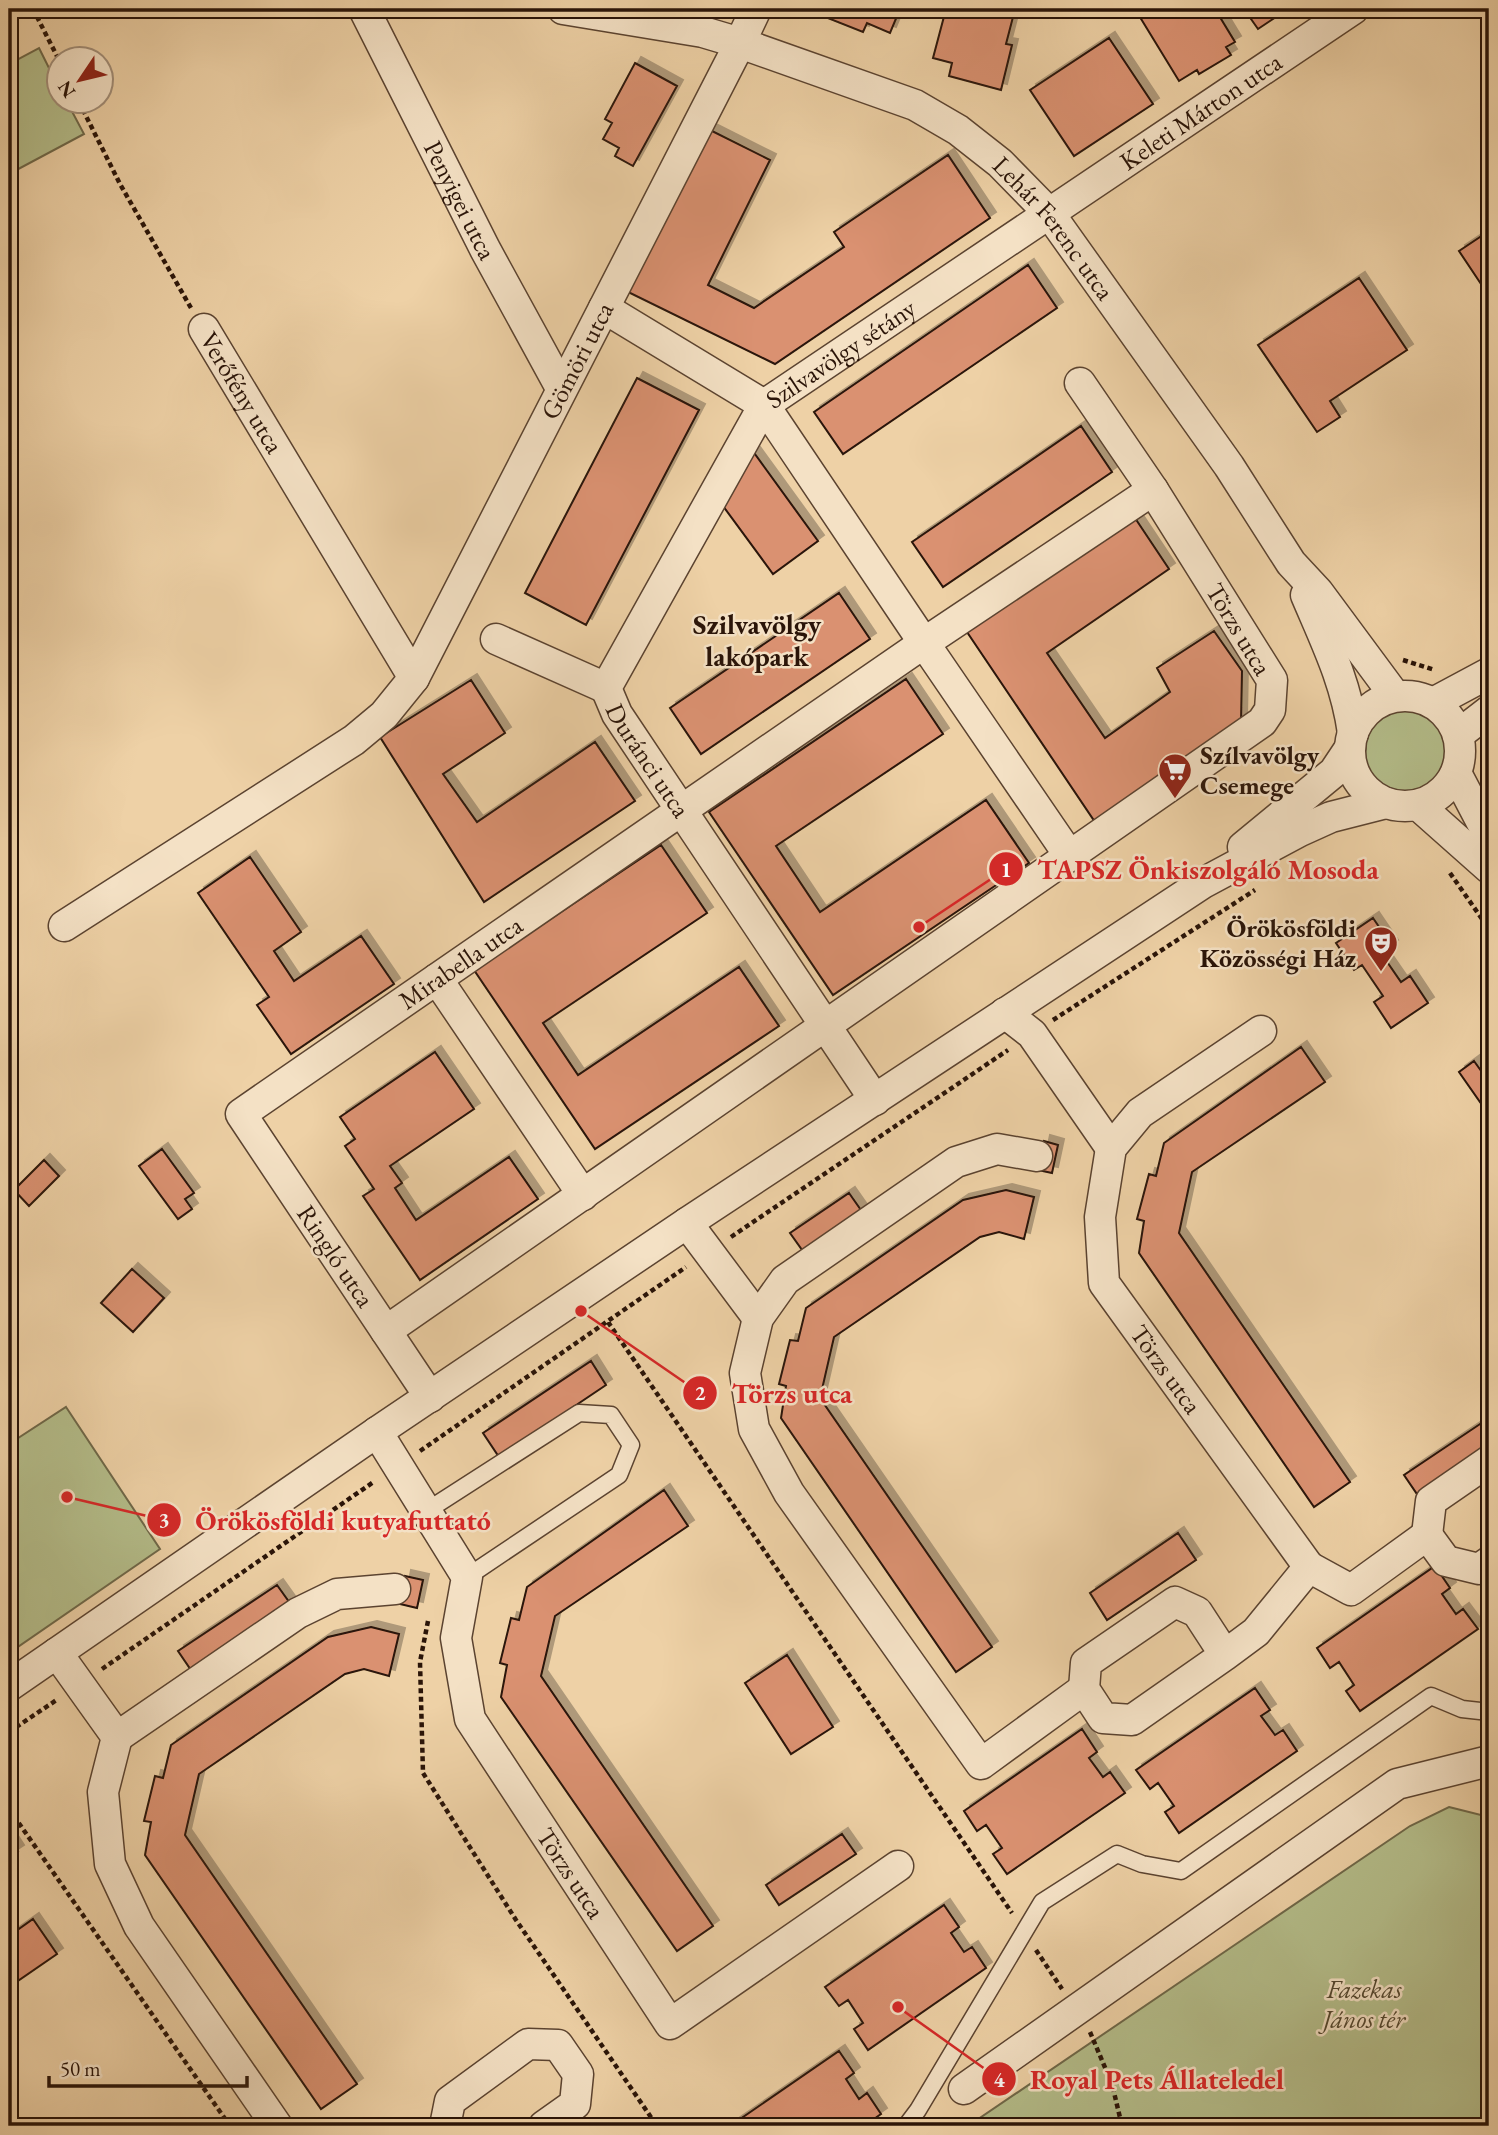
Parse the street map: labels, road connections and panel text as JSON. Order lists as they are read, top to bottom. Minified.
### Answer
{"streets":{"street":["Keleti Márton utca","Penyigei utca","Lehár Ferenc utca","Szilvavölgy sétány","Gömöri utca","Verőfény utca","Törzs utca","Duránci utca","Mirabella utca","Ringló utca"]},"crossings":[["Keleti Márton utca","Lehár Ferenc utca"],["Keleti Márton utca","Szilvavölgy sétány"],["Penyigei utca","Gömöri utca"],["Lehár Ferenc utca","Szilvavölgy sétány"],["Lehár Ferenc utca","Gömöri utca"],["Szilvavölgy sétány","Törzs utca"],["Szilvavölgy sétány","Duránci utca"],["Szilvavölgy sétány","Mirabella utca"],["Gömöri utca","Verőfény utca"],["Törzs utca","Duránci utca"],["Törzs utca","Ringló utca"],["Duránci utca","Mirabella utca"],["Mirabella utca","Ringló utca"]],"districts":["Szilvavölgy lakópark"],"parks":["Fazekas János tér"],"places":{"supermarket":["Szílvavölgy Csemege"],"other":["TAPSZ Önkiszolgáló Mosoda","Törzs utca","Örökösföldi kutyafuttató","Royal Pets Állateledel"],"theatre":["Örökösföldi Közösségi Ház"]},"scale_bar":"50 m","north":"bottom left"}
